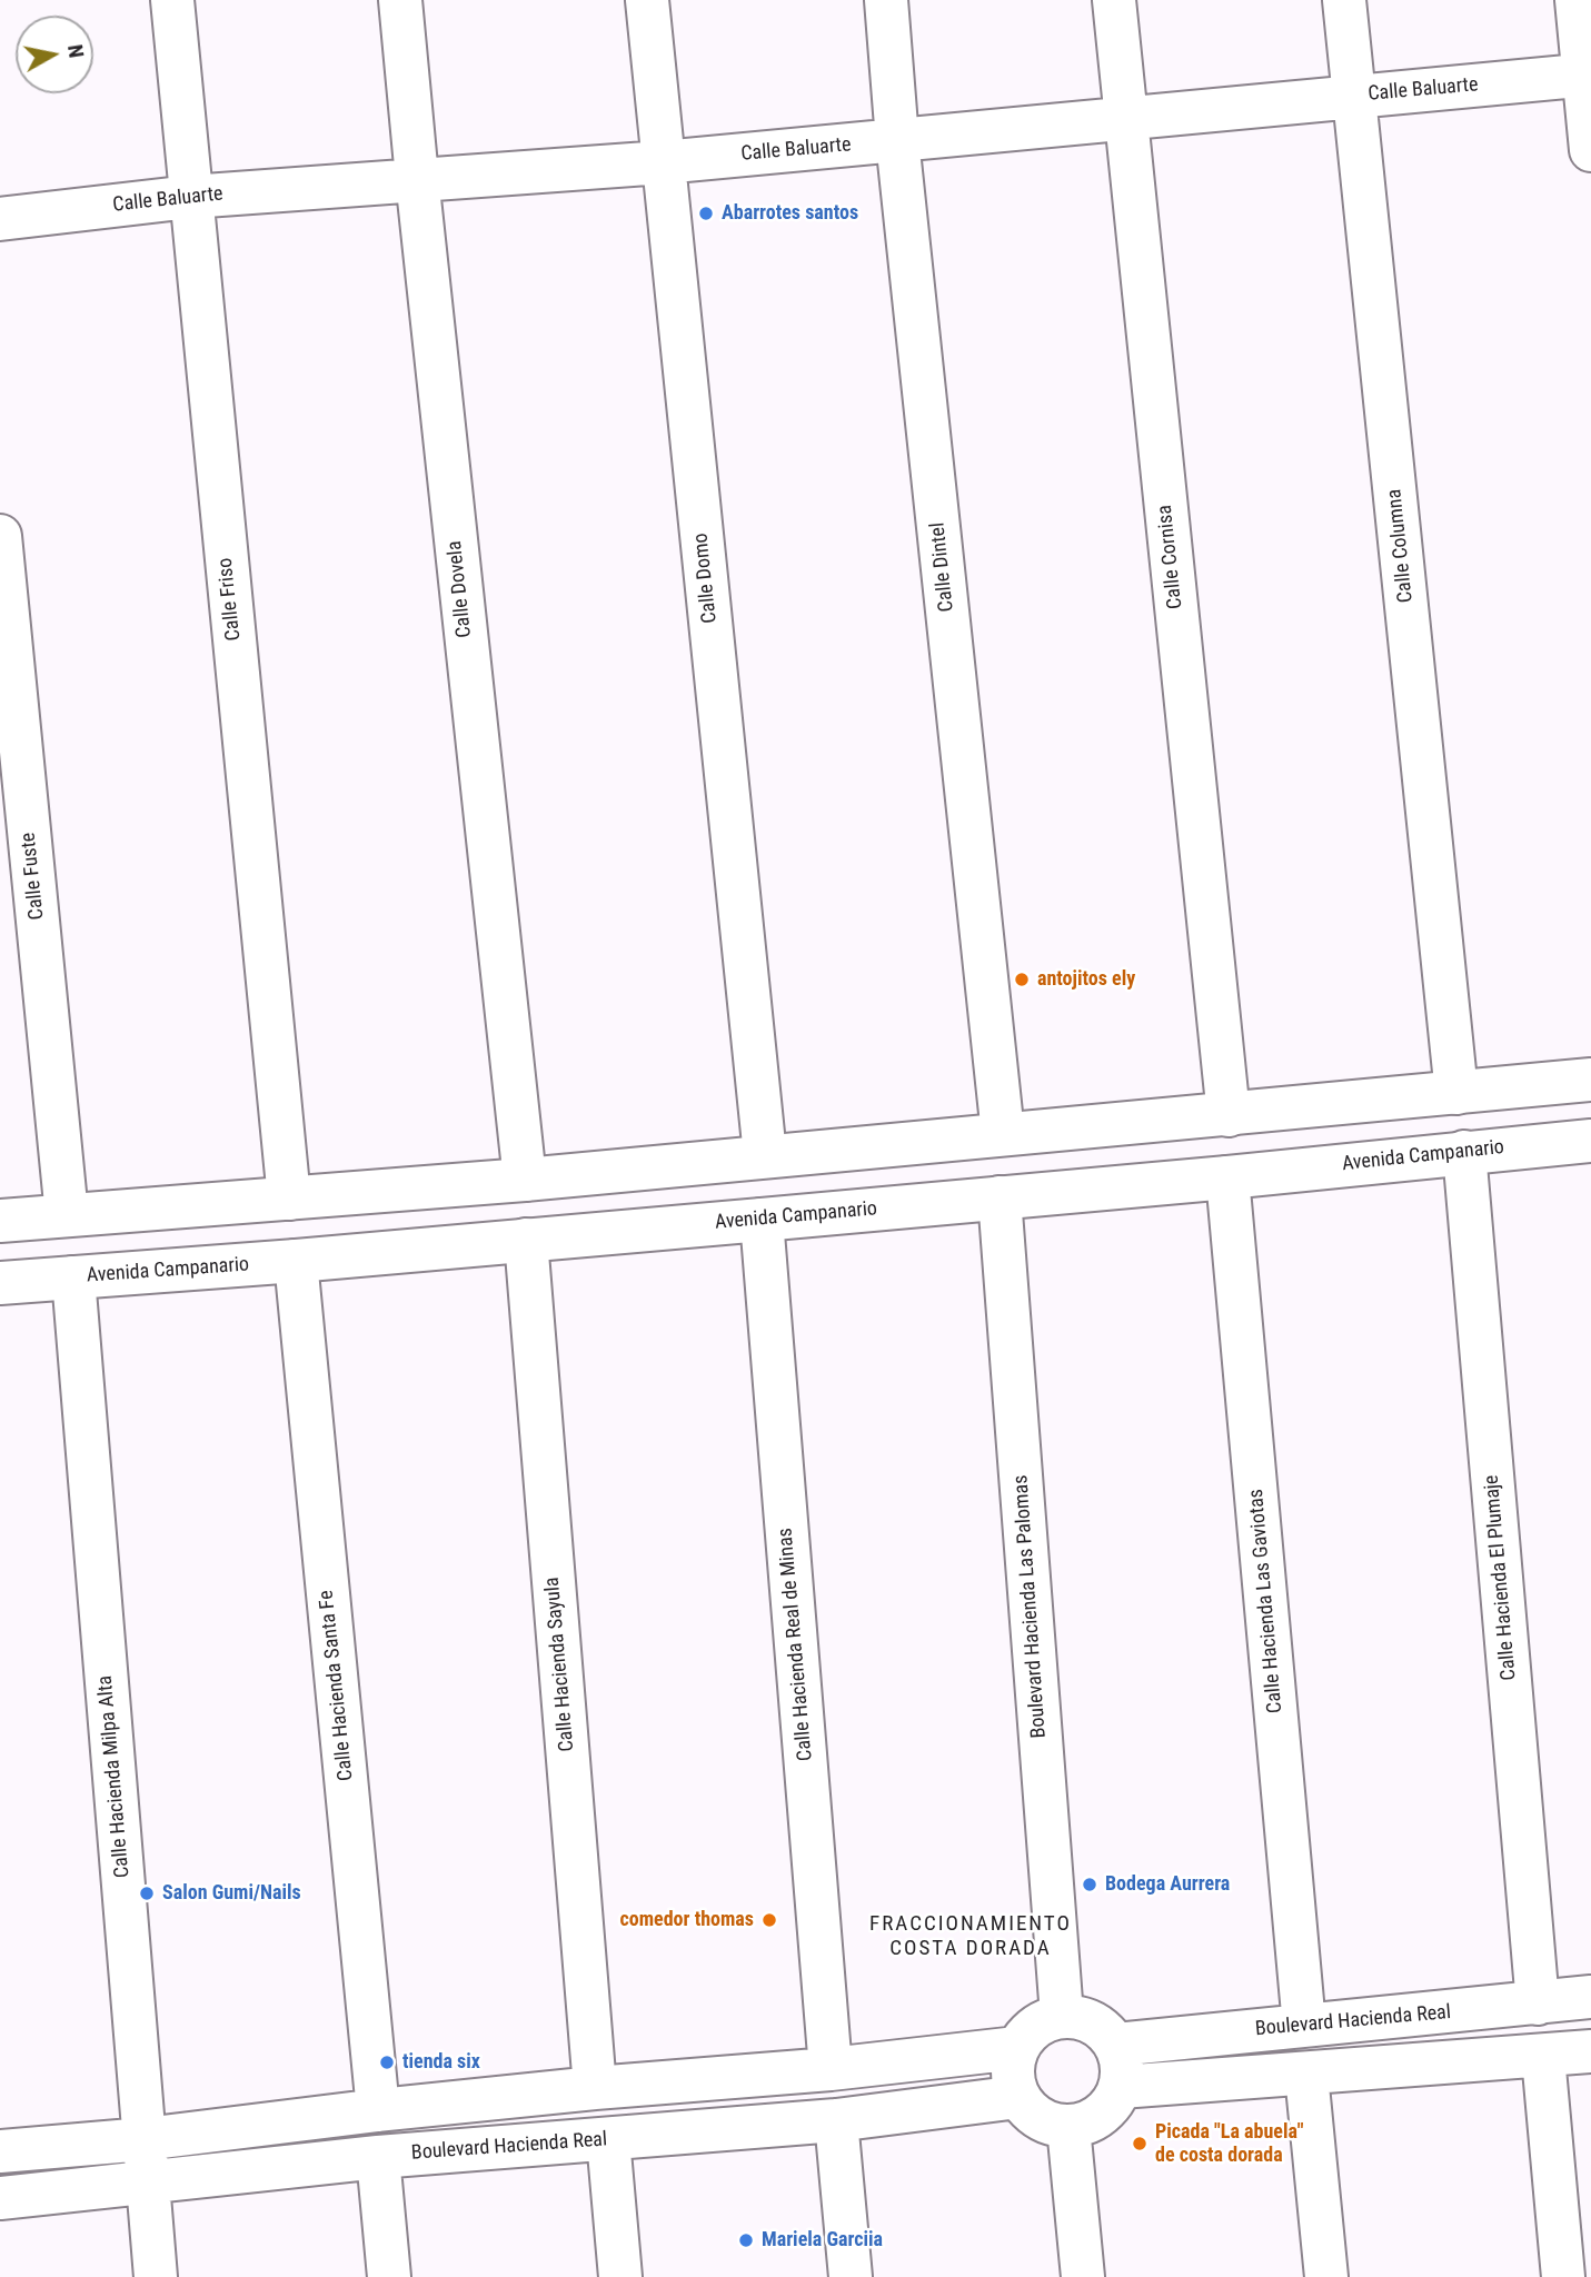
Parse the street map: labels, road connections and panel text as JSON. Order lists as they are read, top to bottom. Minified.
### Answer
{"streets":{"street":["Calle Baluarte","Calle Columna","Calle Cornisa","Calle Dintel","Calle Domo","Calle Dovela","Calle Friso","Calle Fuste","Avenida Campanario","Calle Hacienda El Plumaje","Calle Hacienda Las Gaviotas","Boulevard Hacienda Las Palomas","Calle Hacienda Real de Minas","Calle Hacienda Sayula","Calle Hacienda Santa Fe","Calle Hacienda Milpa Alta","Boulevard Hacienda Real"]},"crossings":[["Calle Baluarte","Calle Columna"],["Calle Baluarte","Calle Cornisa"],["Calle Baluarte","Calle Dintel"],["Calle Baluarte","Calle Domo"],["Calle Baluarte","Calle Dovela"],["Calle Baluarte","Calle Friso"],["Avenida Campanario","Calle Hacienda El Plumaje"],["Avenida Campanario","Calle Hacienda Las Gaviotas"],["Avenida Campanario","Boulevard Hacienda Las Palomas"],["Avenida Campanario","Calle Hacienda Real de Minas"],["Avenida Campanario","Calle Hacienda Sayula"],["Avenida Campanario","Calle Hacienda Santa Fe"],["Avenida Campanario","Calle Hacienda Milpa Alta"],["Calle Hacienda El Plumaje","Boulevard Hacienda Real"],["Calle Hacienda Las Gaviotas","Boulevard Hacienda Real"],["Boulevard Hacienda Las Palomas","Boulevard Hacienda Real"],["Calle Hacienda Milpa Alta","Boulevard Hacienda Real"]],"districts":["FRACCIONAMIENTO COSTA DORADA"],"places":["Abarrotes santos","antojitos ely","Bodega Aurrera","Salon Gumi/Nails","comedor thomas","tienda six","Picada \"La abuela\" de costa dorada","Mariela Garciia"],"north":"right"}
